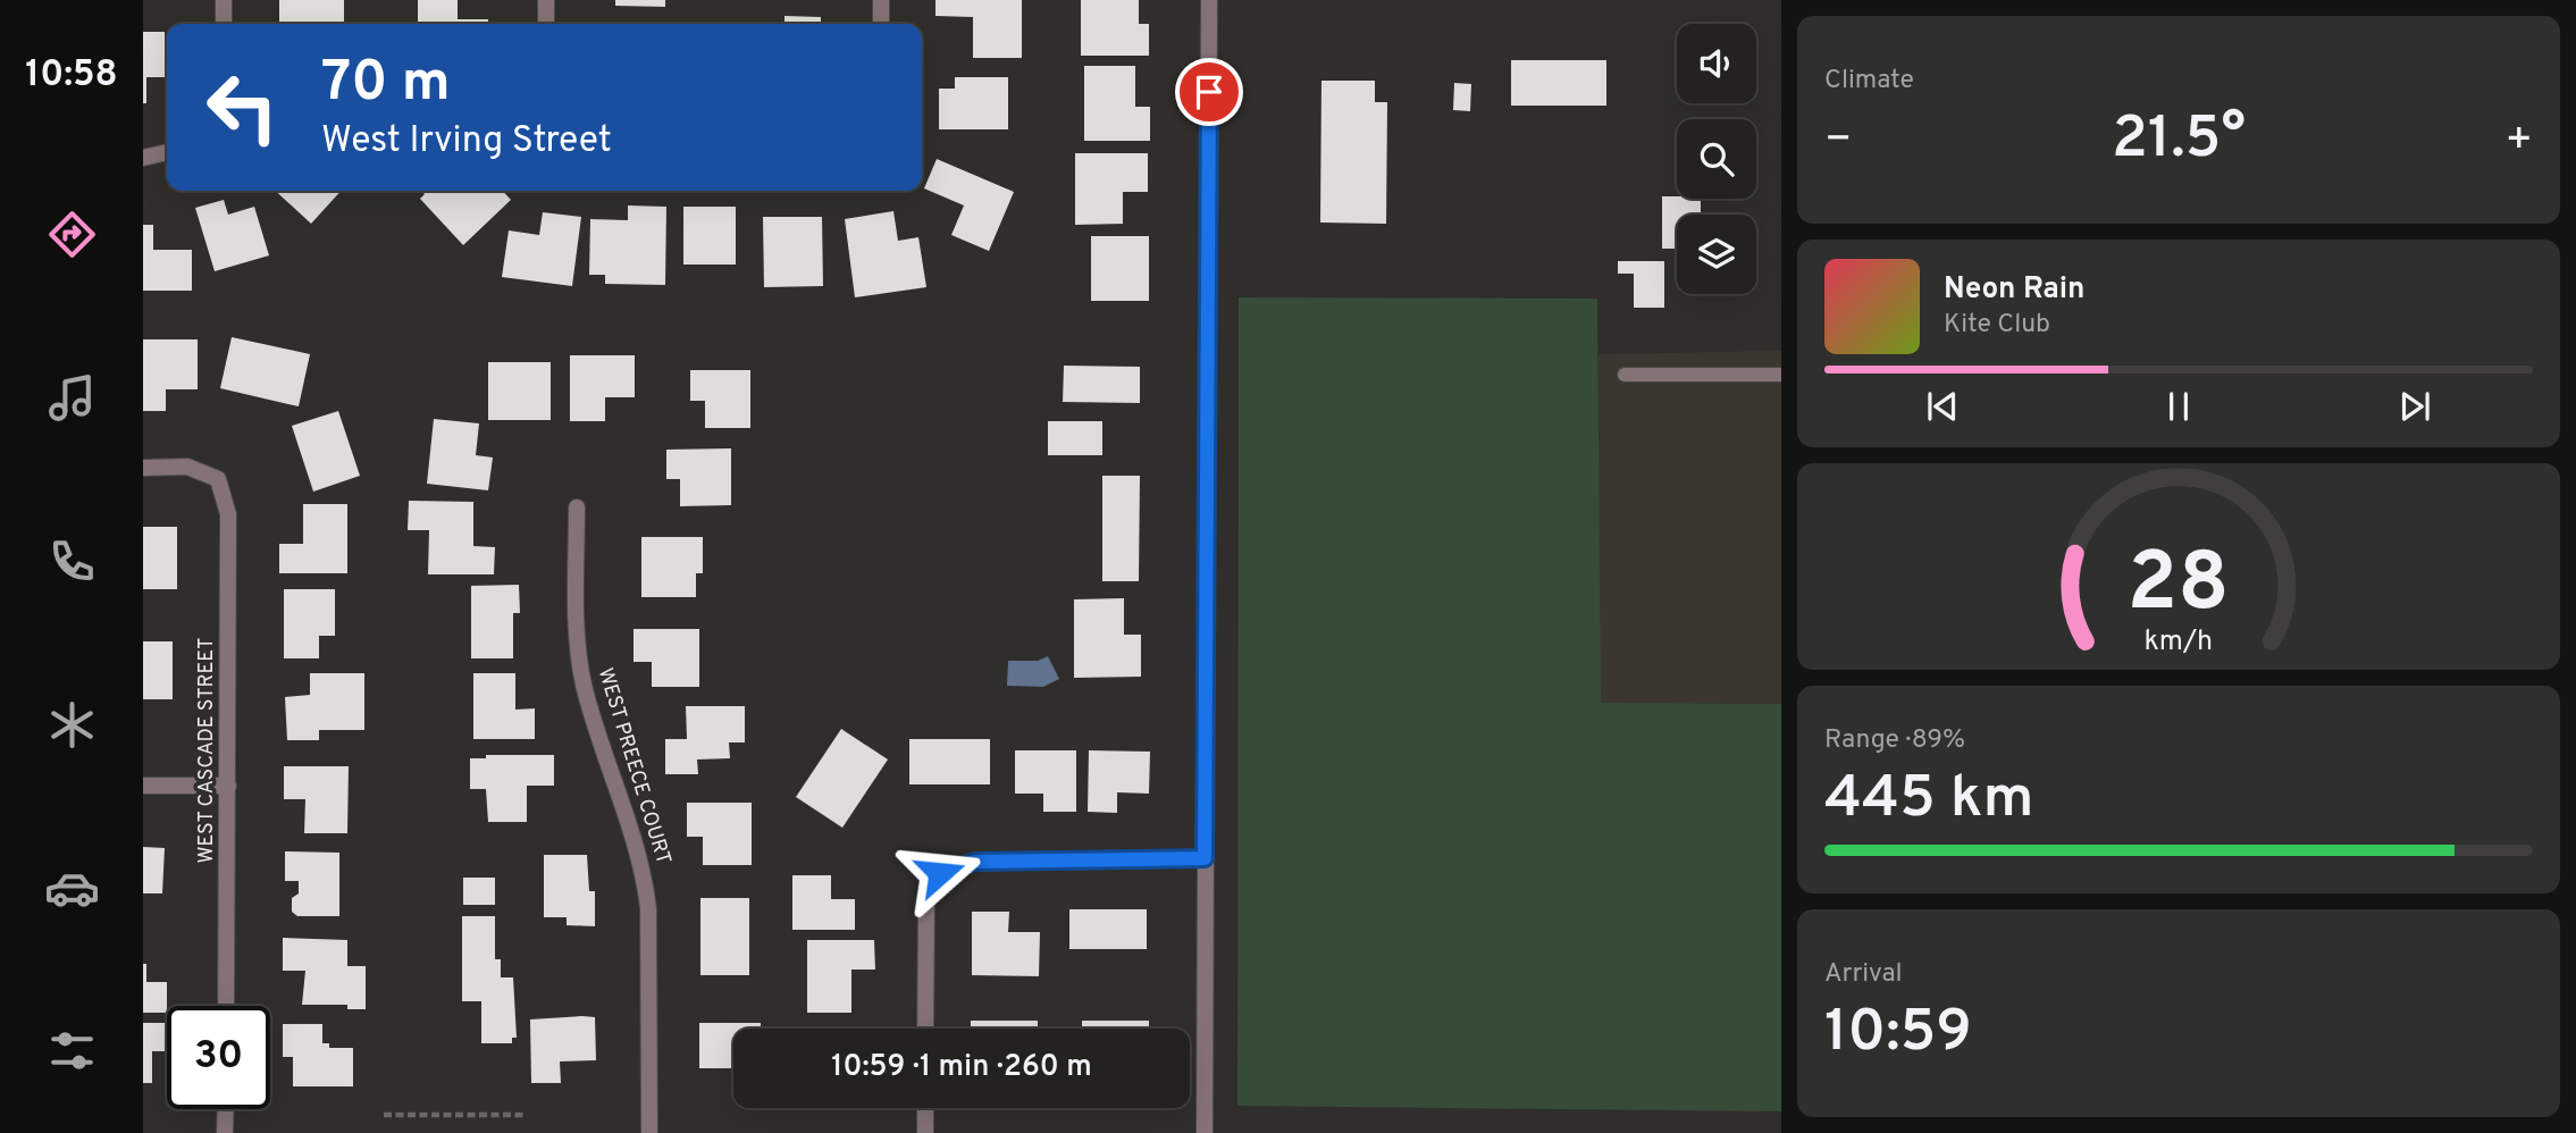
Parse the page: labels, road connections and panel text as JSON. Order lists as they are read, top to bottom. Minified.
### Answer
{"streets":{"street":["WEST CASCADE STREET","WEST PREECE COURT"]},"page":{"tabs":"10:58","tile":["Climate",["Range · 89%","445 km"],["Arrival","10:59"]],"turn":["70 m","West Irving Street"],"heat":["−","21.5°","+"],"song":["Neon Rain","Kite Club"],"limit":"30","trip":"10:59 · 1 min · 260 m","gauge":["28","km/h"]}}
